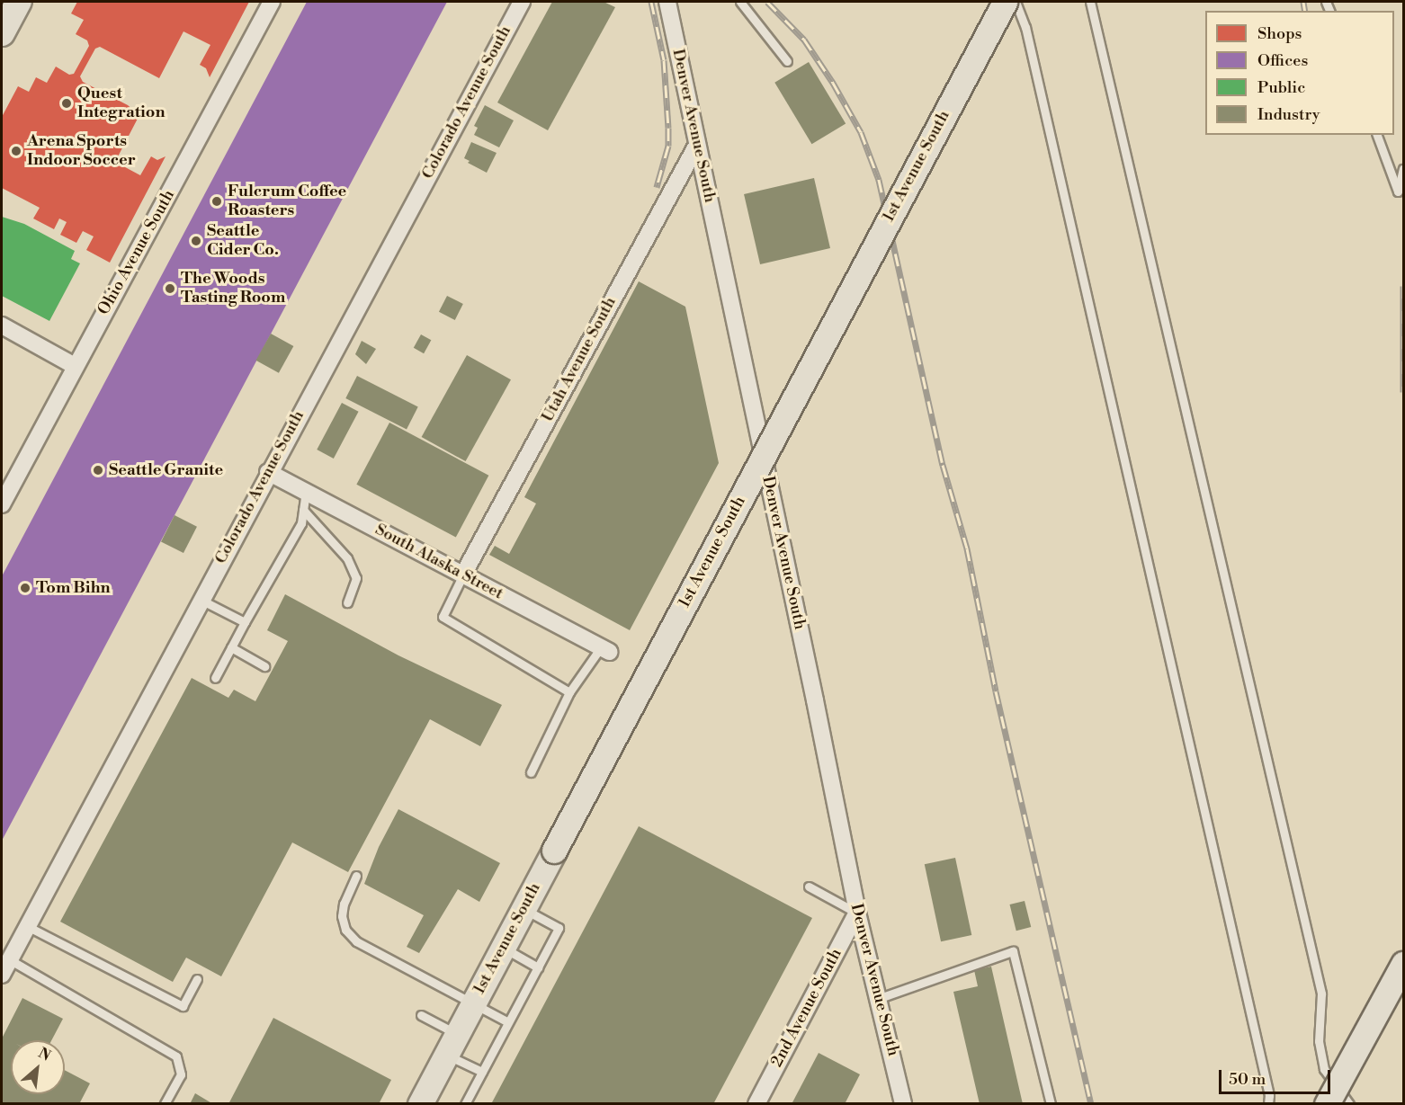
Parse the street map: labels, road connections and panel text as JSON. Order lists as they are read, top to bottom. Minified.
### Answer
{"streets":{"main road":["1st Avenue South"],"street":["Colorado Avenue South","Denver Avenue South","Ohio Avenue South","Utah Avenue South","South Alaska Street","2nd Avenue South"]},"crossings":[["Colorado Avenue South","South Alaska Street"],["Denver Avenue South","Utah Avenue South"],["Denver Avenue South","2nd Avenue South"],["Utah Avenue South","South Alaska Street"]],"places":["Quest Integration","Arena Sports Indoor Soccer","Fulcrum Coffee Roasters","Seattle Cider Co.","The Woods Tasting Room","Seattle Granite","Tom Bihn"],"legend":["Shops","Offices","Public","Industry"],"scale_bar":"50 m","north":"top right"}
